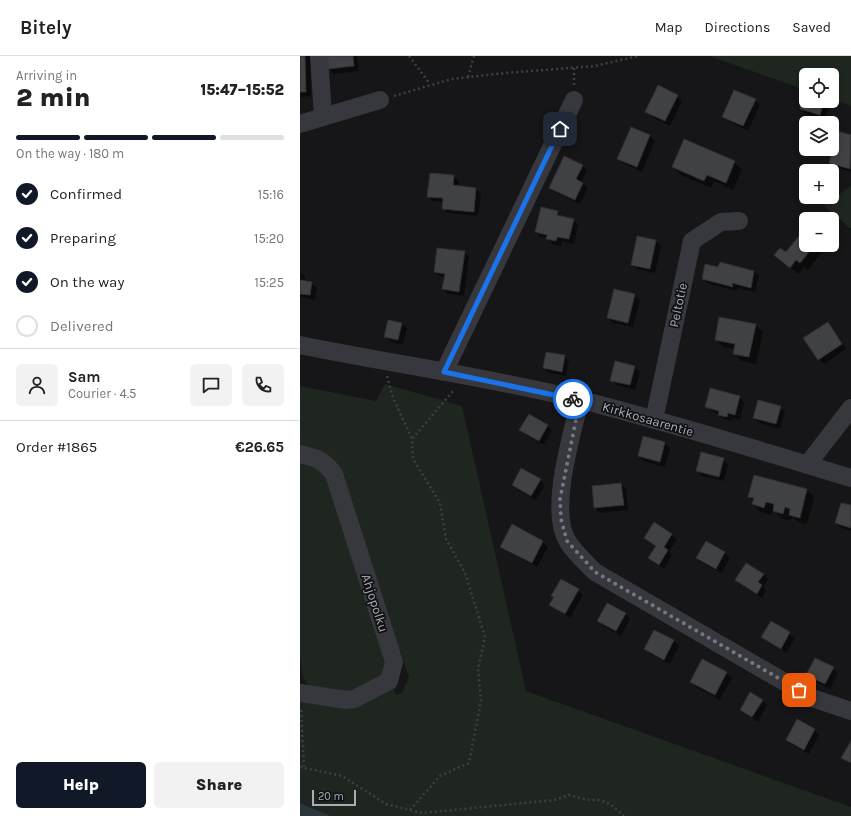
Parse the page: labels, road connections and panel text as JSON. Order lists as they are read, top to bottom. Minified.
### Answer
{"streets":{"street":["Peltotie","Kirkkosaarentie","Ahjopolku"]},"crossings":[["Peltotie","Kirkkosaarentie"]],"scale_bar":"20 m","page":{"header":"Bitely","nav":["Map","Directions","Saved"],"heading":["2 min","Arriving in","15:47–15:52"],"panel":["Sam","Courier · 4.5","Order #1865","€26.65"],"map_buttons":["+","−"],"bar":"On the way · 180 m","list":[["Confirmed","15:16"],["Preparing","15:20"],["On the way","15:25"],"Delivered"],"buttons":["Help","Share"],"scale":"20 m"}}
